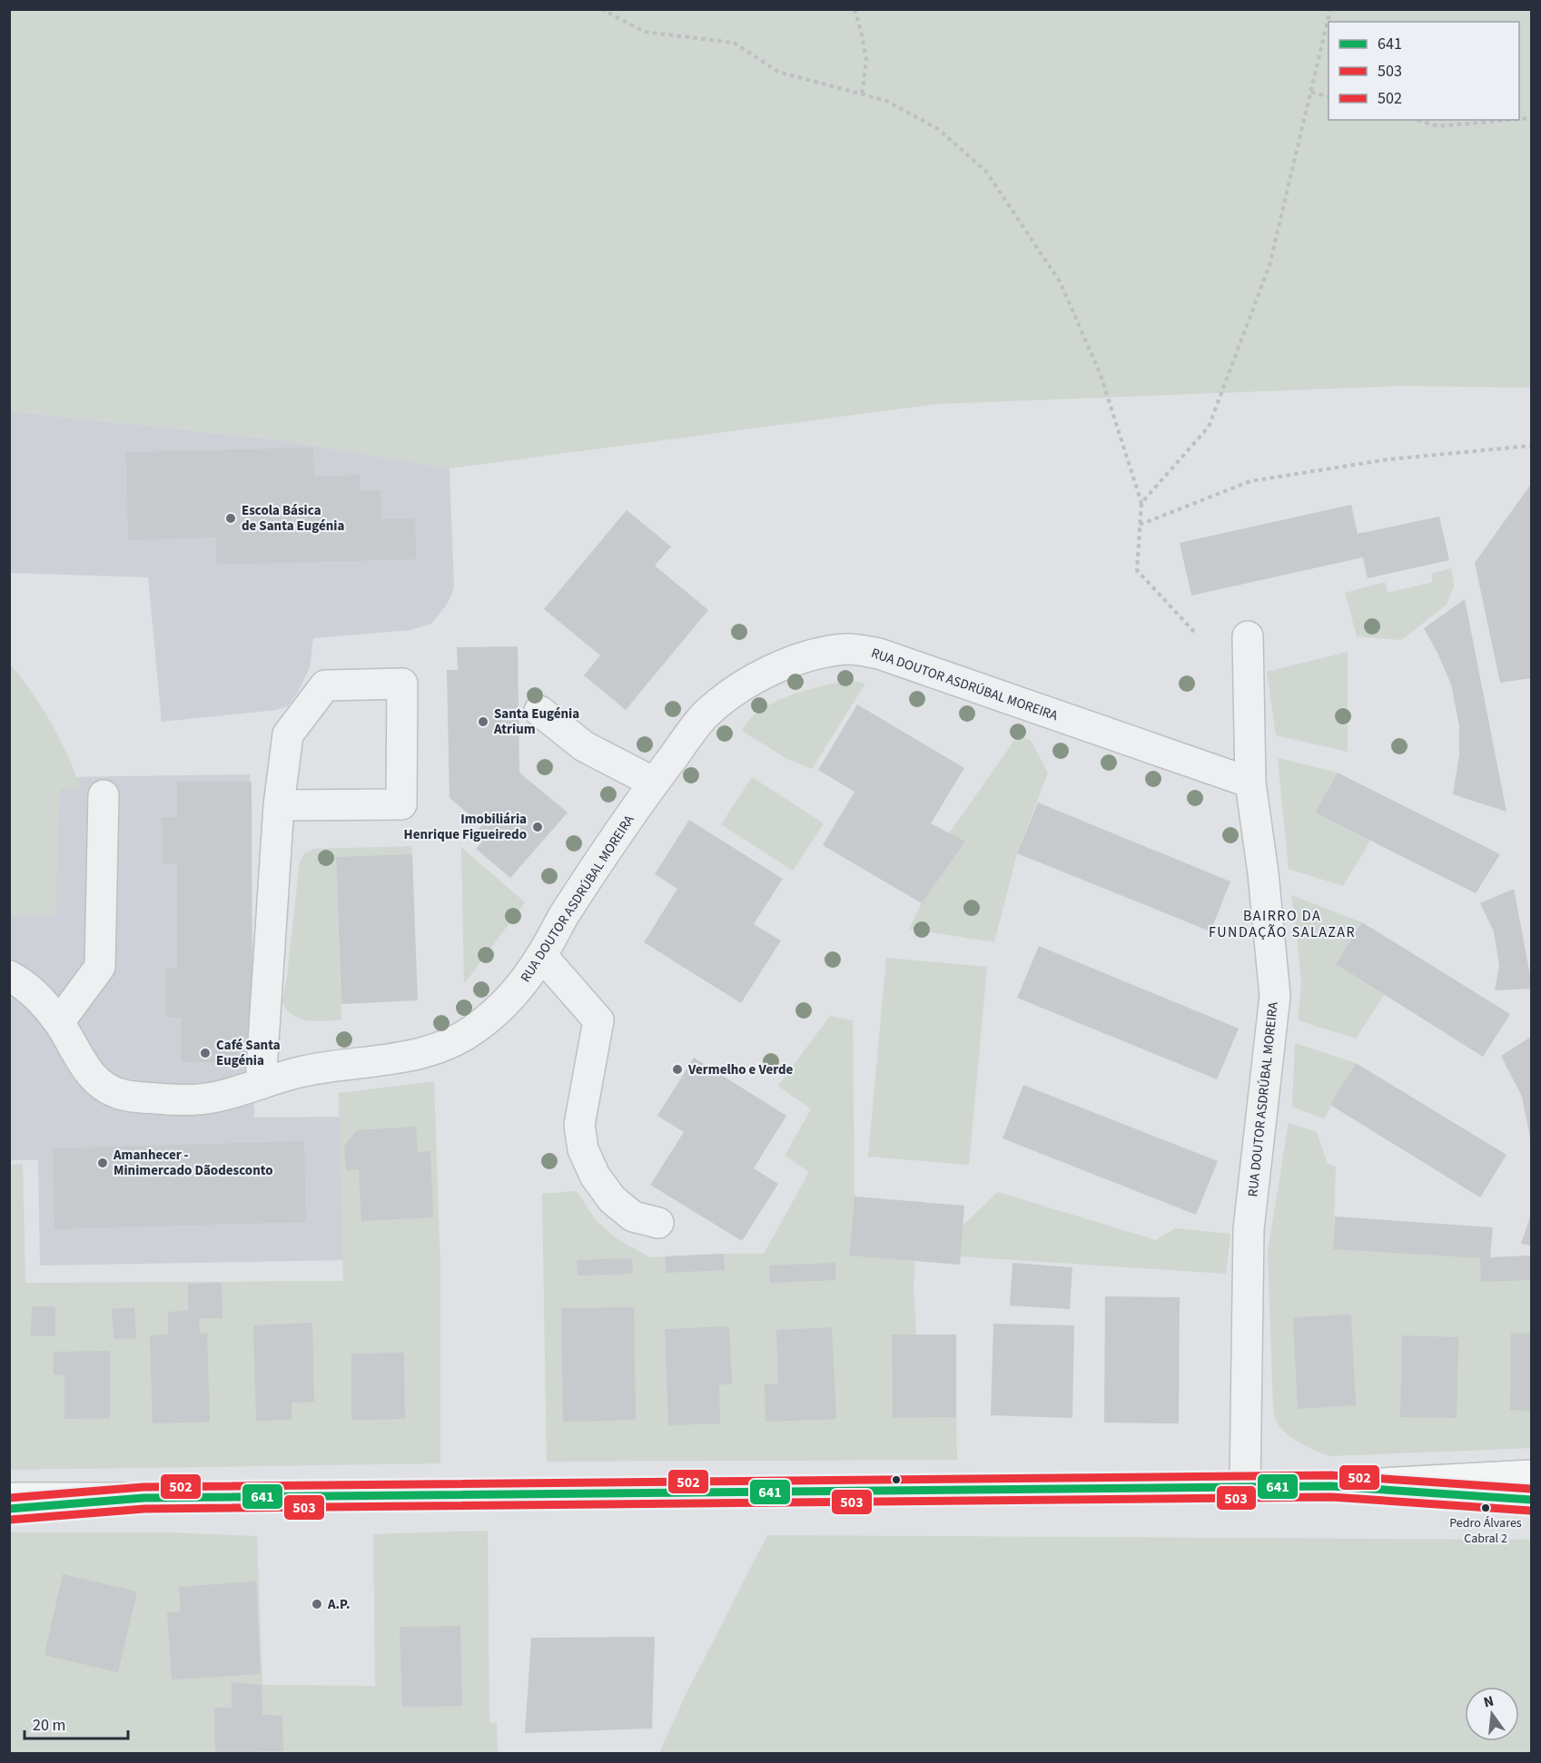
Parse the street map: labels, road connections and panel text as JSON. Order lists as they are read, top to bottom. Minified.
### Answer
{"streets":{"street":["RUA DOUTOR ASDRÚBAL MOREIRA"]},"districts":["BAIRRO DA FUNDAÇÃO SALAZAR"],"places":["Escola Básica de Santa Eugénia","Santa Eugénia Atrium","Imobiliária Henrique Figueiredo","Café Santa Eugénia","Vermelho e Verde","Amanhecer - Minimercado Dãodesconto","Pedro Álvares Cabral 2","A.P."],"lines":["transit line 502","transit line 641","transit line 503"],"legend":["641","503","502"],"scale_bar":"20 m","north":"top"}
